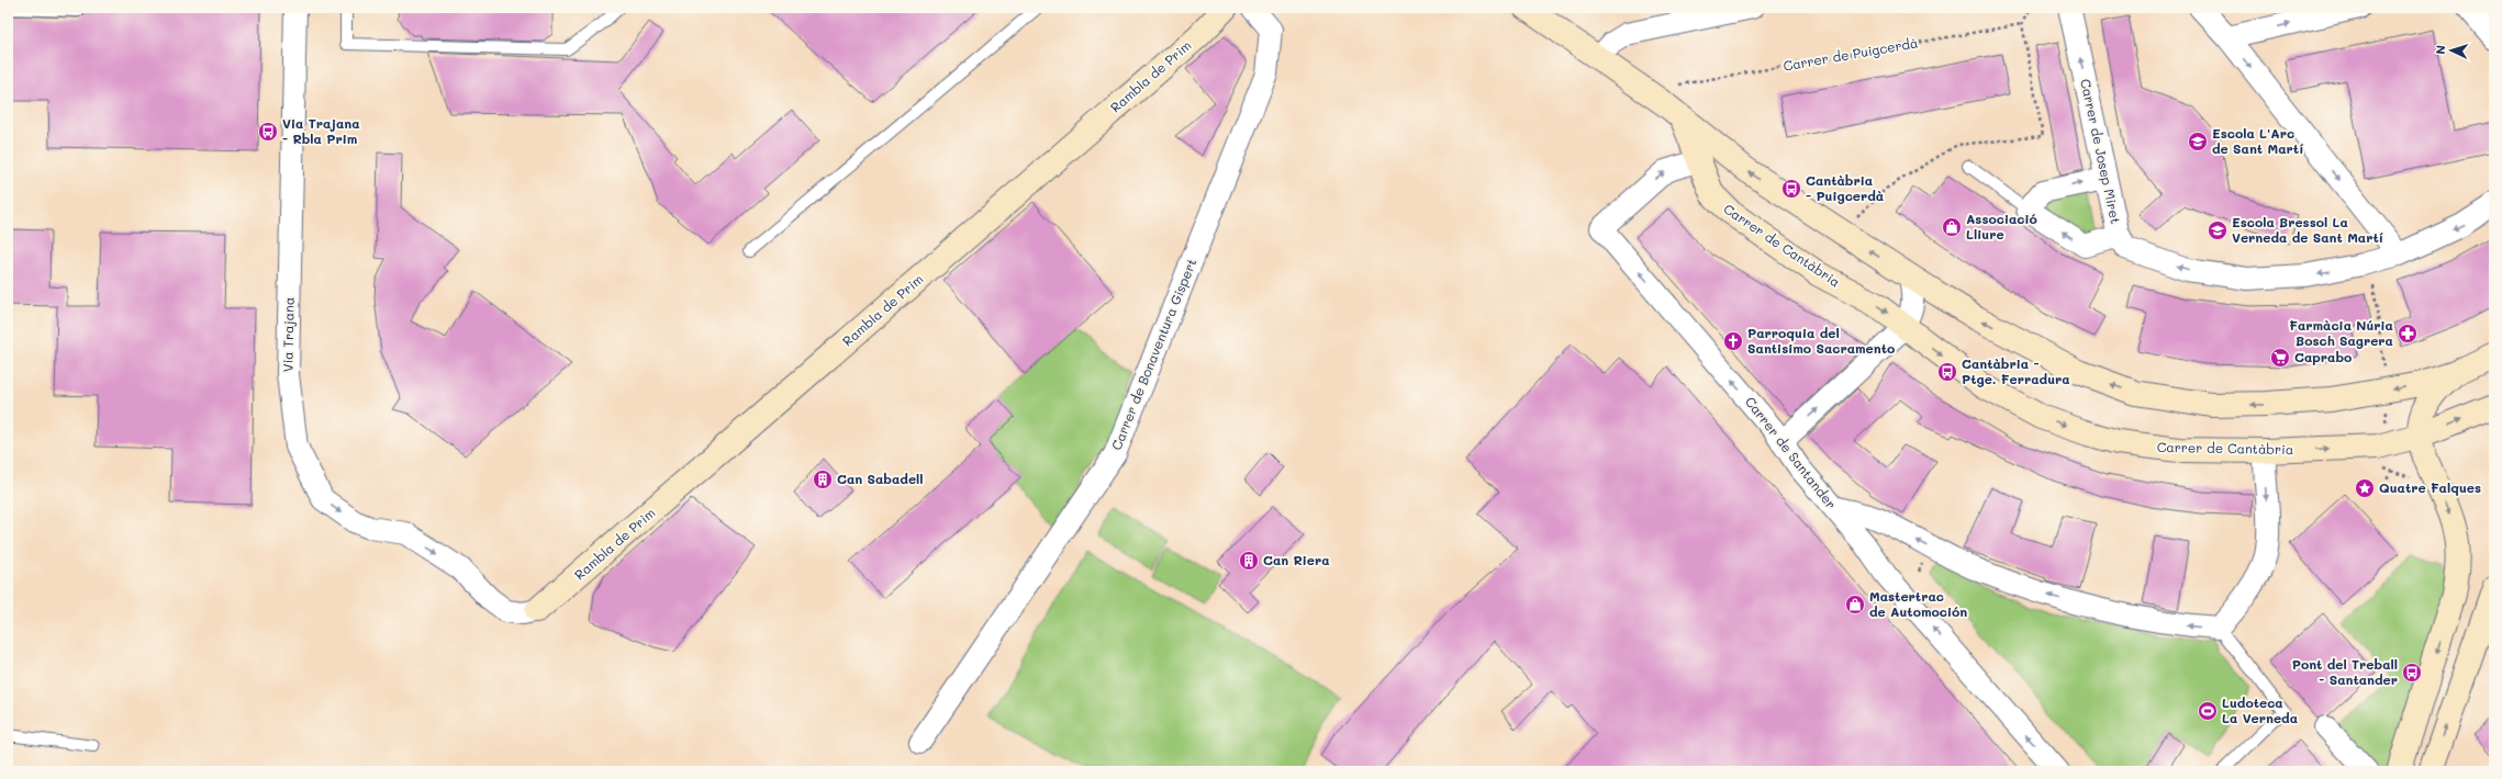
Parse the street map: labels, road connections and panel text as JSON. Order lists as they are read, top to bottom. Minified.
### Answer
{"streets":{"street":["Rambla de Prim","Carrer de Josep Miret","Carrer de Cantàbria","Via Trajana","Carrer de Bonaventura Gispert","Carrer de Santander"],"path":["Carrer de Puigcerdà"]},"crossings":[["Rambla de Prim","Via Trajana"],["Carrer de Cantàbria","Carrer de Santander"]],"one_way":["Via Trajana","Carrer de Santander"],"places":{"bus stop":["Via Trajana - Rbla Prim","Cantàbria - Puigcerdà","Cantàbria - Ptge. Ferradura","Pont del Treball - Santander"],"school or university":["Escola L'Arc de Sant Martí","Escola Bressol La Verneda de Sant Martí"],"shop":["Associació Lliure","Mastertrac de Automoción"],"pharmacy":["Farmàcia Núria Bosch Sagrera"],"church":["Parroquia del Santisimo Sacramento"],"supermarket":["Caprabo"],"building":["Can Sabadell","Can Riera"],"place":["Quatre Falques"],"sports":["Ludoteca La Verneda"]},"north":"left"}
